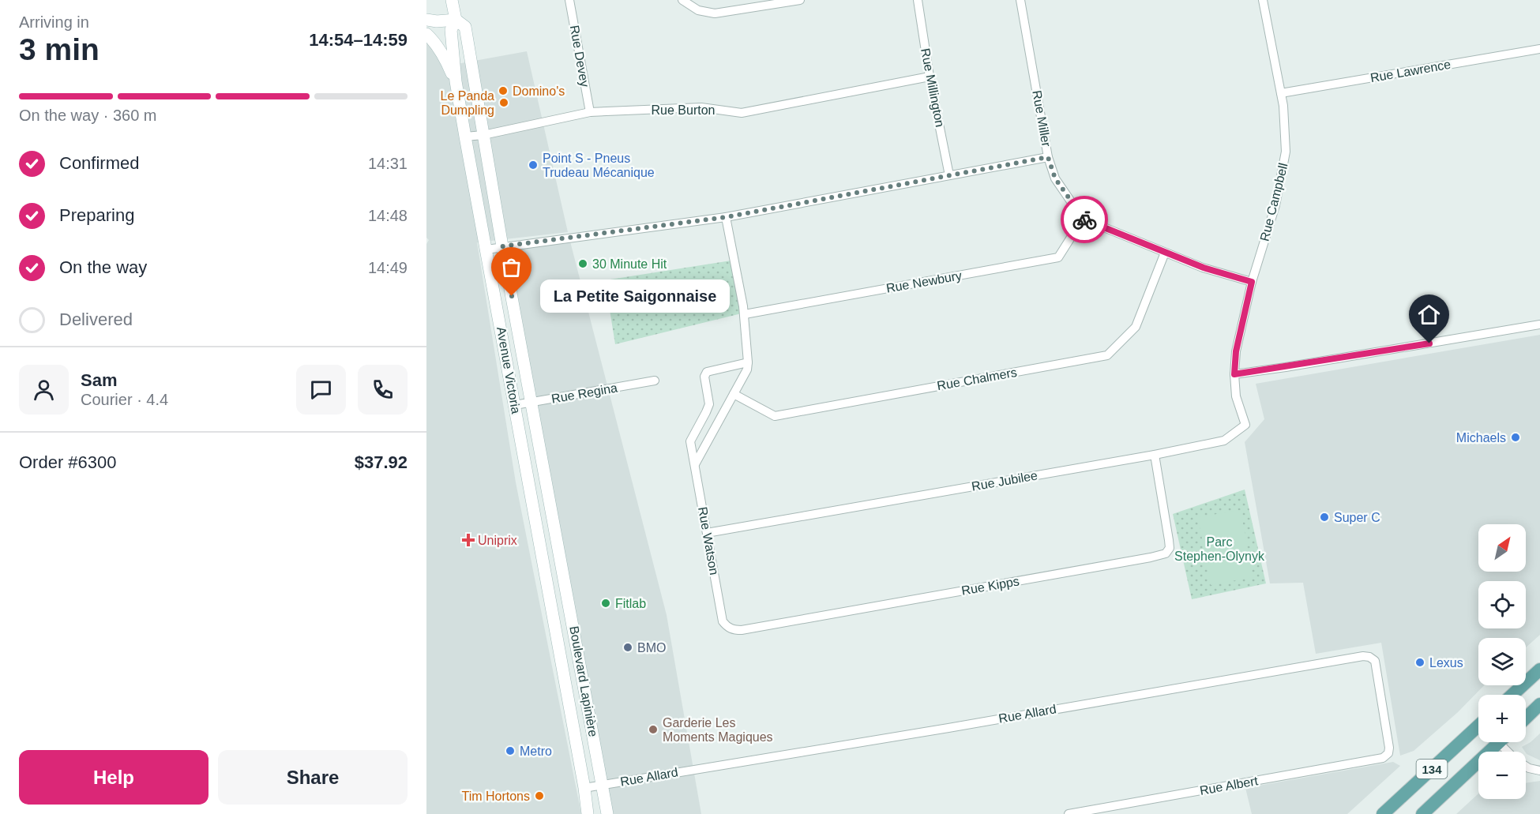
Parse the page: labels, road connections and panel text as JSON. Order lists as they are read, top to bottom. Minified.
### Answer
{"streets":{"main road":["Avenue Victoria","Boulevard Lapinière","134"],"street":["Rue Devey","Rue Lawrence","Rue Millington","Rue Burton","Rue Miller","Rue Campbell","Rue Newbury","Rue Chalmers","Rue Regina","Rue Jubilee","Rue Watson","Rue Kipps","Rue Allard","Rue Albert"]},"crossings":[["Rue Devey","Rue Burton"],["Rue Lawrence","Rue Campbell"],["Rue Millington","Rue Burton"],["Rue Burton","Avenue Victoria"],["Rue Miller","Rue Newbury"],["Rue Campbell","Rue Jubilee"],["Avenue Victoria","Rue Regina"],["Avenue Victoria","Boulevard Lapinière"],["Rue Jubilee","Rue Watson"],["Rue Jubilee","Rue Kipps"],["Rue Watson","Rue Kipps"],["Boulevard Lapinière","Rue Allard"],["Rue Allard","Rue Albert"]],"parks":["Parc Stephen-Olynyk"],"places":{"other":["Domino's","Le Panda Dumpling","Point S - Pneus Trudeau Mécanique","30 Minute Hit","La Petite Saigonnaise","Michaels","Super C","Fitlab","BMO","Lexus","Garderie Les Moments Magiques","Metro","Tim Hortons"],"health":["Uniprix"]},"north":"top right","page":{"heading":["3 min","Arriving in","14:54–14:59"],"panel":["Sam","Courier · 4.4","Order #6300","$37.92"],"bar":"On the way · 360 m","list":[["Confirmed","14:31"],["Preparing","14:48"],["On the way","14:49"],"Delivered"],"bubble":"La Petite Saigonnaise","map_buttons":["+","−"],"buttons":["Help","Share"]}}
